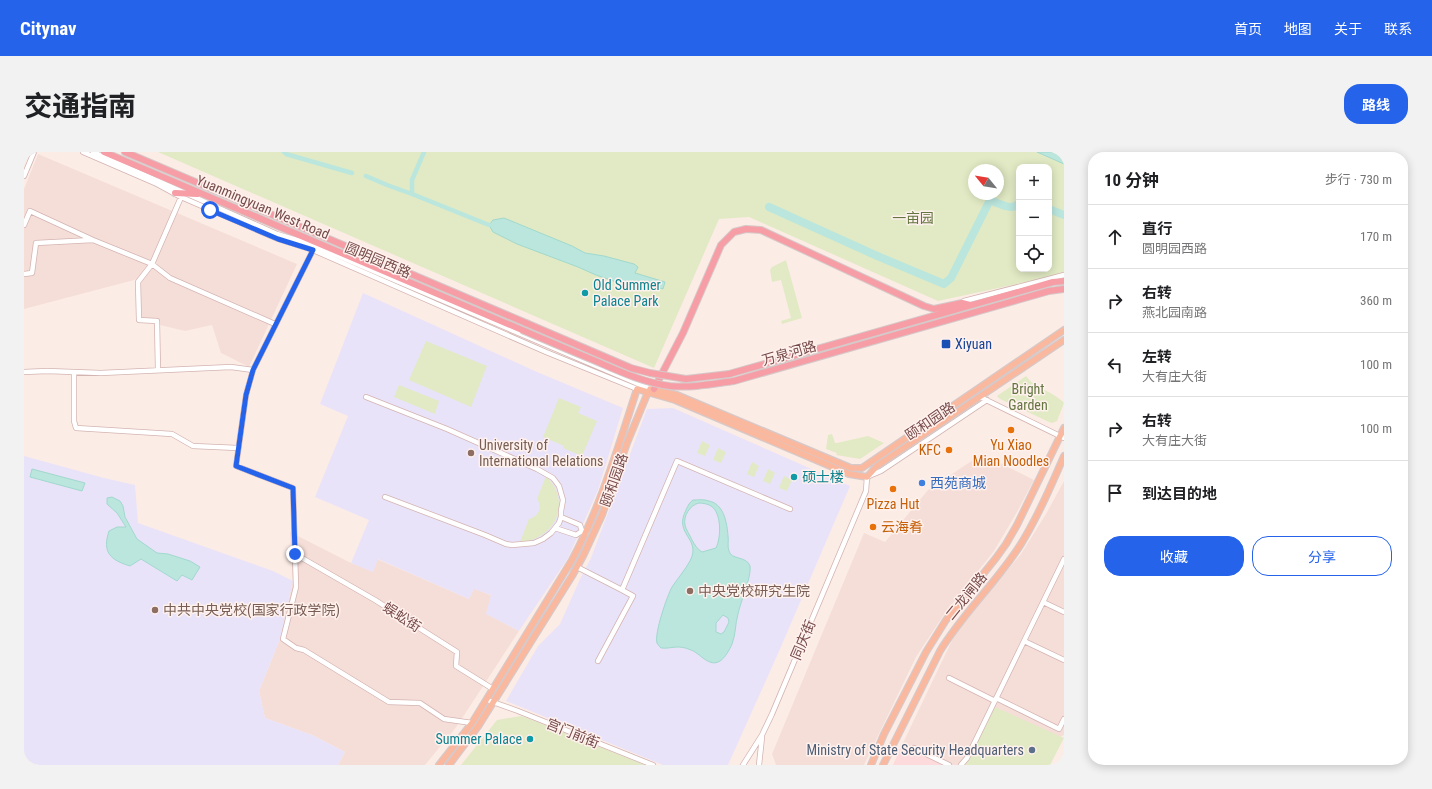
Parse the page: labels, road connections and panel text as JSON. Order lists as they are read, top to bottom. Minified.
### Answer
{"streets":{"highway":["Yuanmingyuan West Road","万泉河路"],"main road":["颐和园路","二龙闸路"],"street":["圆明园西路","蜈蚣街","同庆街","宫门前街"]},"crossings":[["Yuanmingyuan West Road","万泉河路"],["圆明园西路","颐和园路"],["颐和园路","蜈蚣街"],["颐和园路","同庆街"],["颐和园路","宫门前街"]],"parks":["一亩园","Bright Garden"],"places":{"other":["Old Summer Palace Park","Yu Xiao Mian Noodles","KFC","University of International Relations","硕士楼","西苑商城","Pizza Hut","云海肴","中央党校研究生院","中共中央党校(国家行政学院)","Summer Palace","Ministry of State Security Headquarters"],"transit":["Xiyuan"]},"north":"top left","page":{"header":"Citynav","nav":["首页","地图","关于","联系"],"title":"交通指南","buttons":["路线",["收藏","分享"]],"heading":["10 分钟","步行 · 730 m"],"map_buttons":["+","−"],"list":[["直行","圆明园西路","170 m"],["右转","燕北园南路","360 m"],["左转","大有庄大街","100 m"],["右转","大有庄大街","100 m"],"到达目的地"]}}
